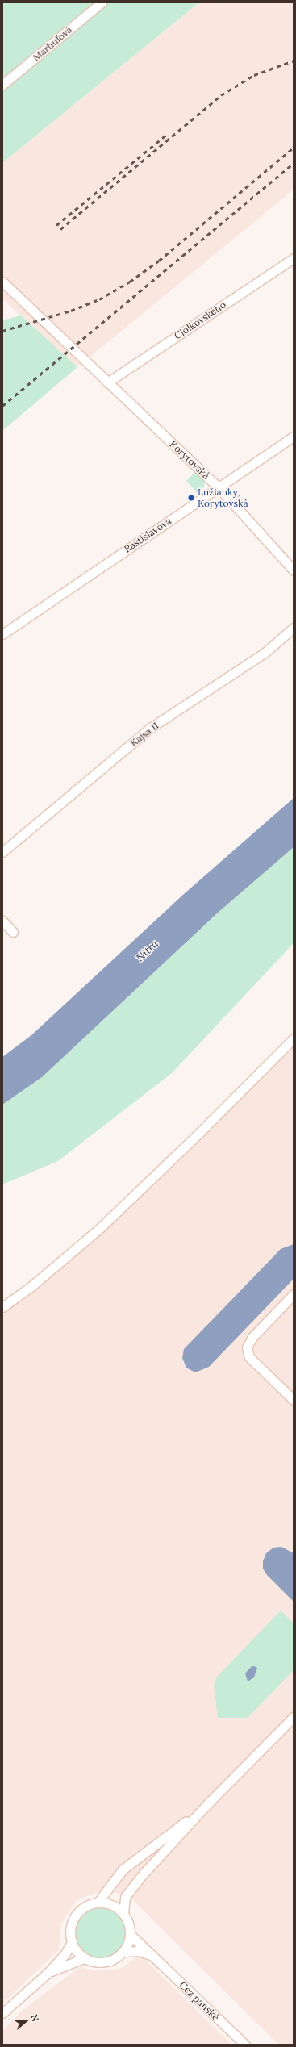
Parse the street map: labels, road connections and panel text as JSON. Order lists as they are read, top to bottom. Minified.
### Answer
{"streets":{"street":["Marhuľová","Ciolkovského","Korytovská","Rastislavova","Kajsa II","Cez panské"]},"crossings":[["Ciolkovského","Korytovská"],["Korytovská","Rastislavova"]],"water":["Nitra"],"places":["Lužianky, Korytovská"],"north":"right"}
